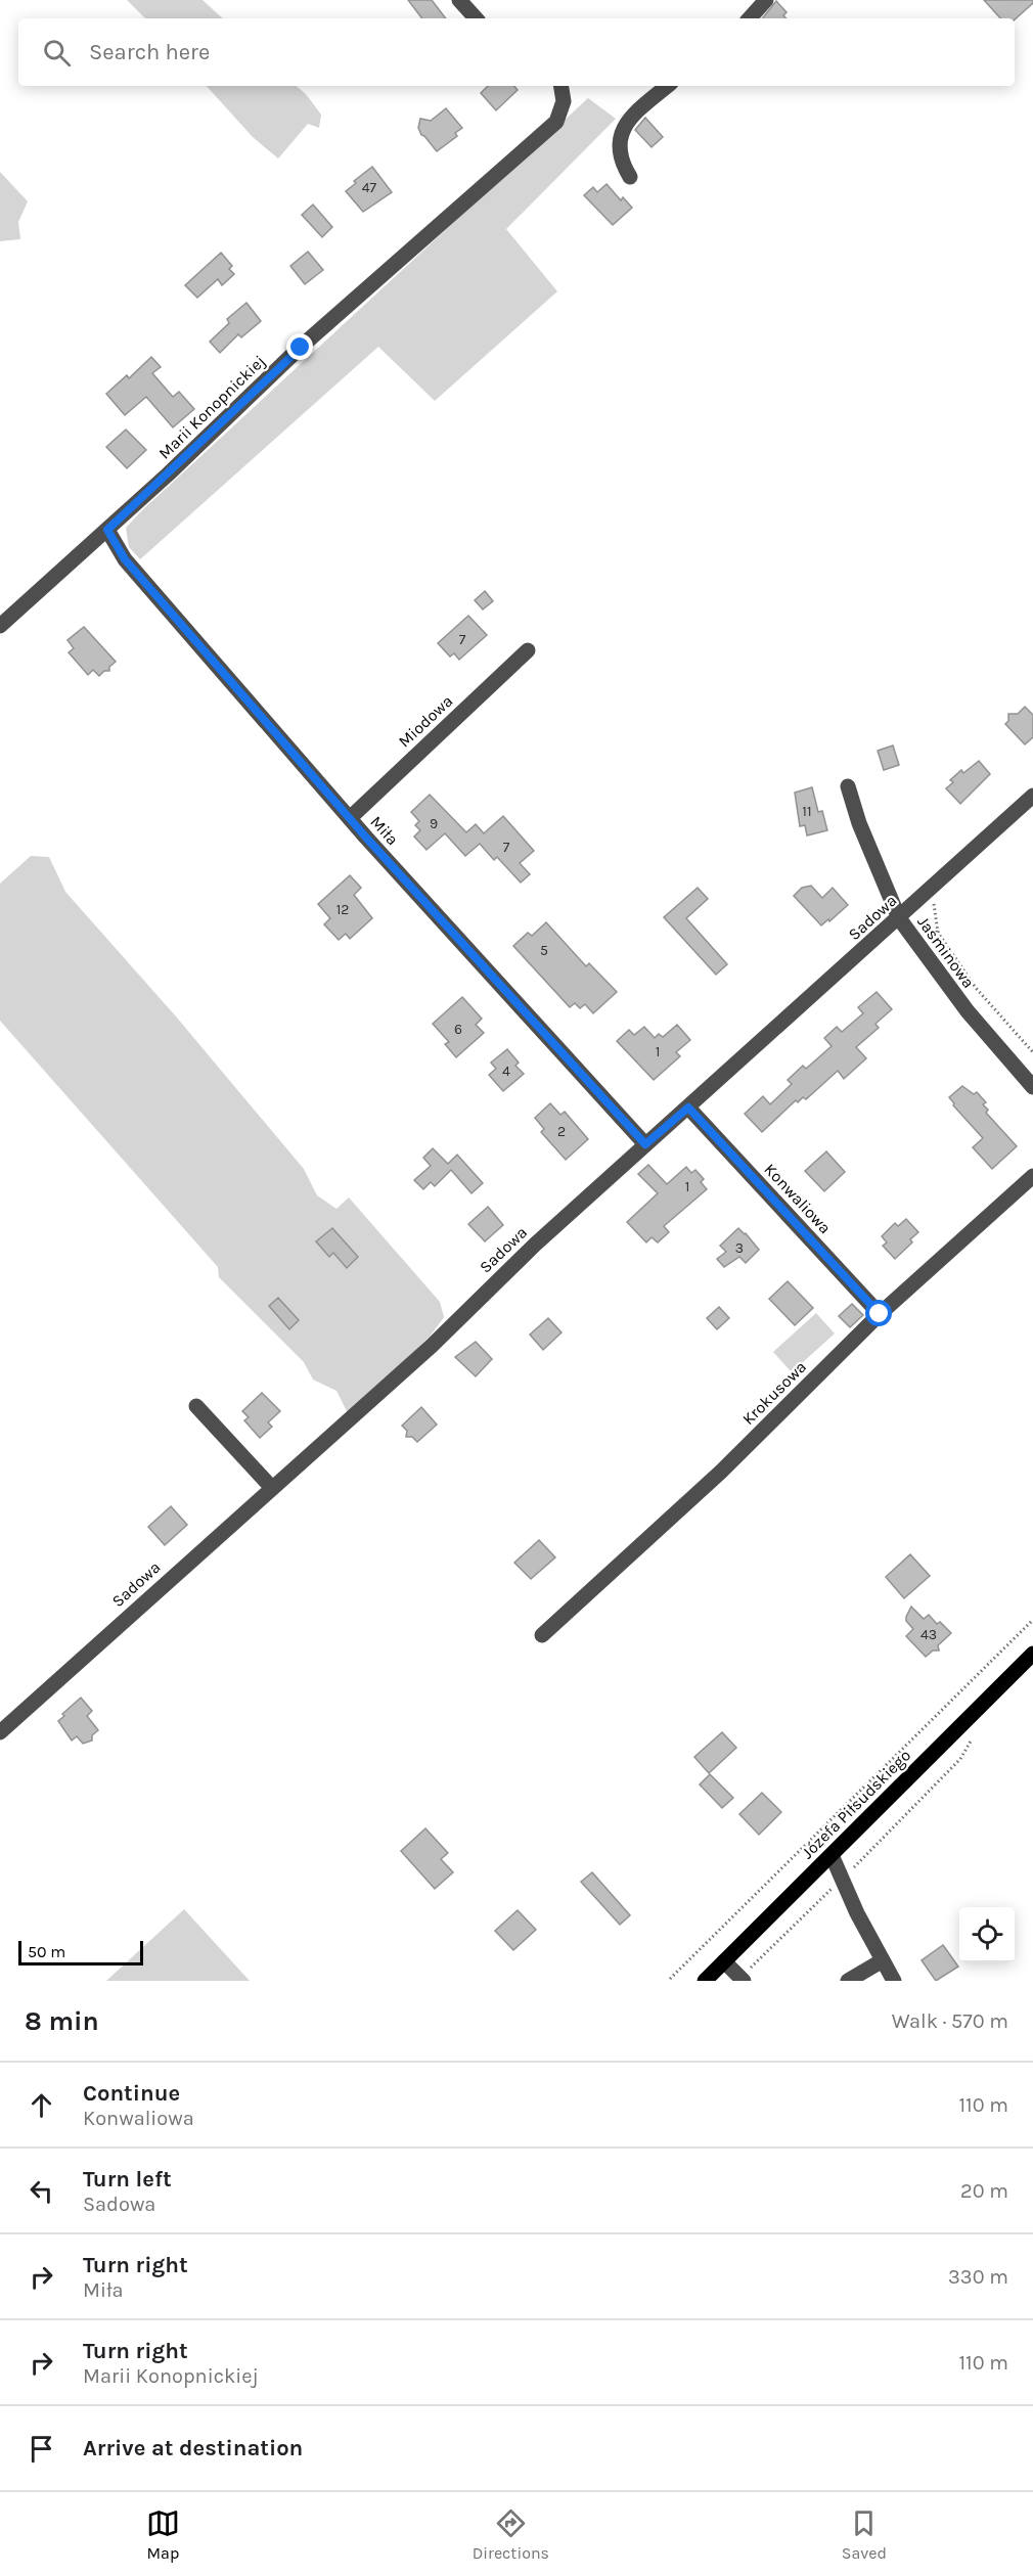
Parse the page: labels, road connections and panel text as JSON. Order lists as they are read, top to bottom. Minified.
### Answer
{"streets":{"main road":["Józefa Piłsudskiego"],"street":["Marii Konopnickiej","Miodowa","Miła","Sadowa","Jaśminowa","Konwaliowa","Krokusowa"]},"crossings":[["Marii Konopnickiej","Miła"],["Miodowa","Miła"],["Miła","Sadowa"],["Sadowa","Jaśminowa"],["Sadowa","Konwaliowa"],["Konwaliowa","Krokusowa"]],"house_numbers":["47","7","11","9","7","12","5","6","1","4","2","1","3","43"],"scale_bar":"50 m","page":{"search":"Search here","scale":"50 m","heading":["8 min","Walk · 570 m"],"list":[["Continue","Konwaliowa","110 m"],["Turn left","Sadowa","20 m"],["Turn right","Miła","330 m"],["Turn right","Marii Konopnickiej","110 m"],"Arrive at destination"],"nav":["Map","Directions","Saved"]}}
